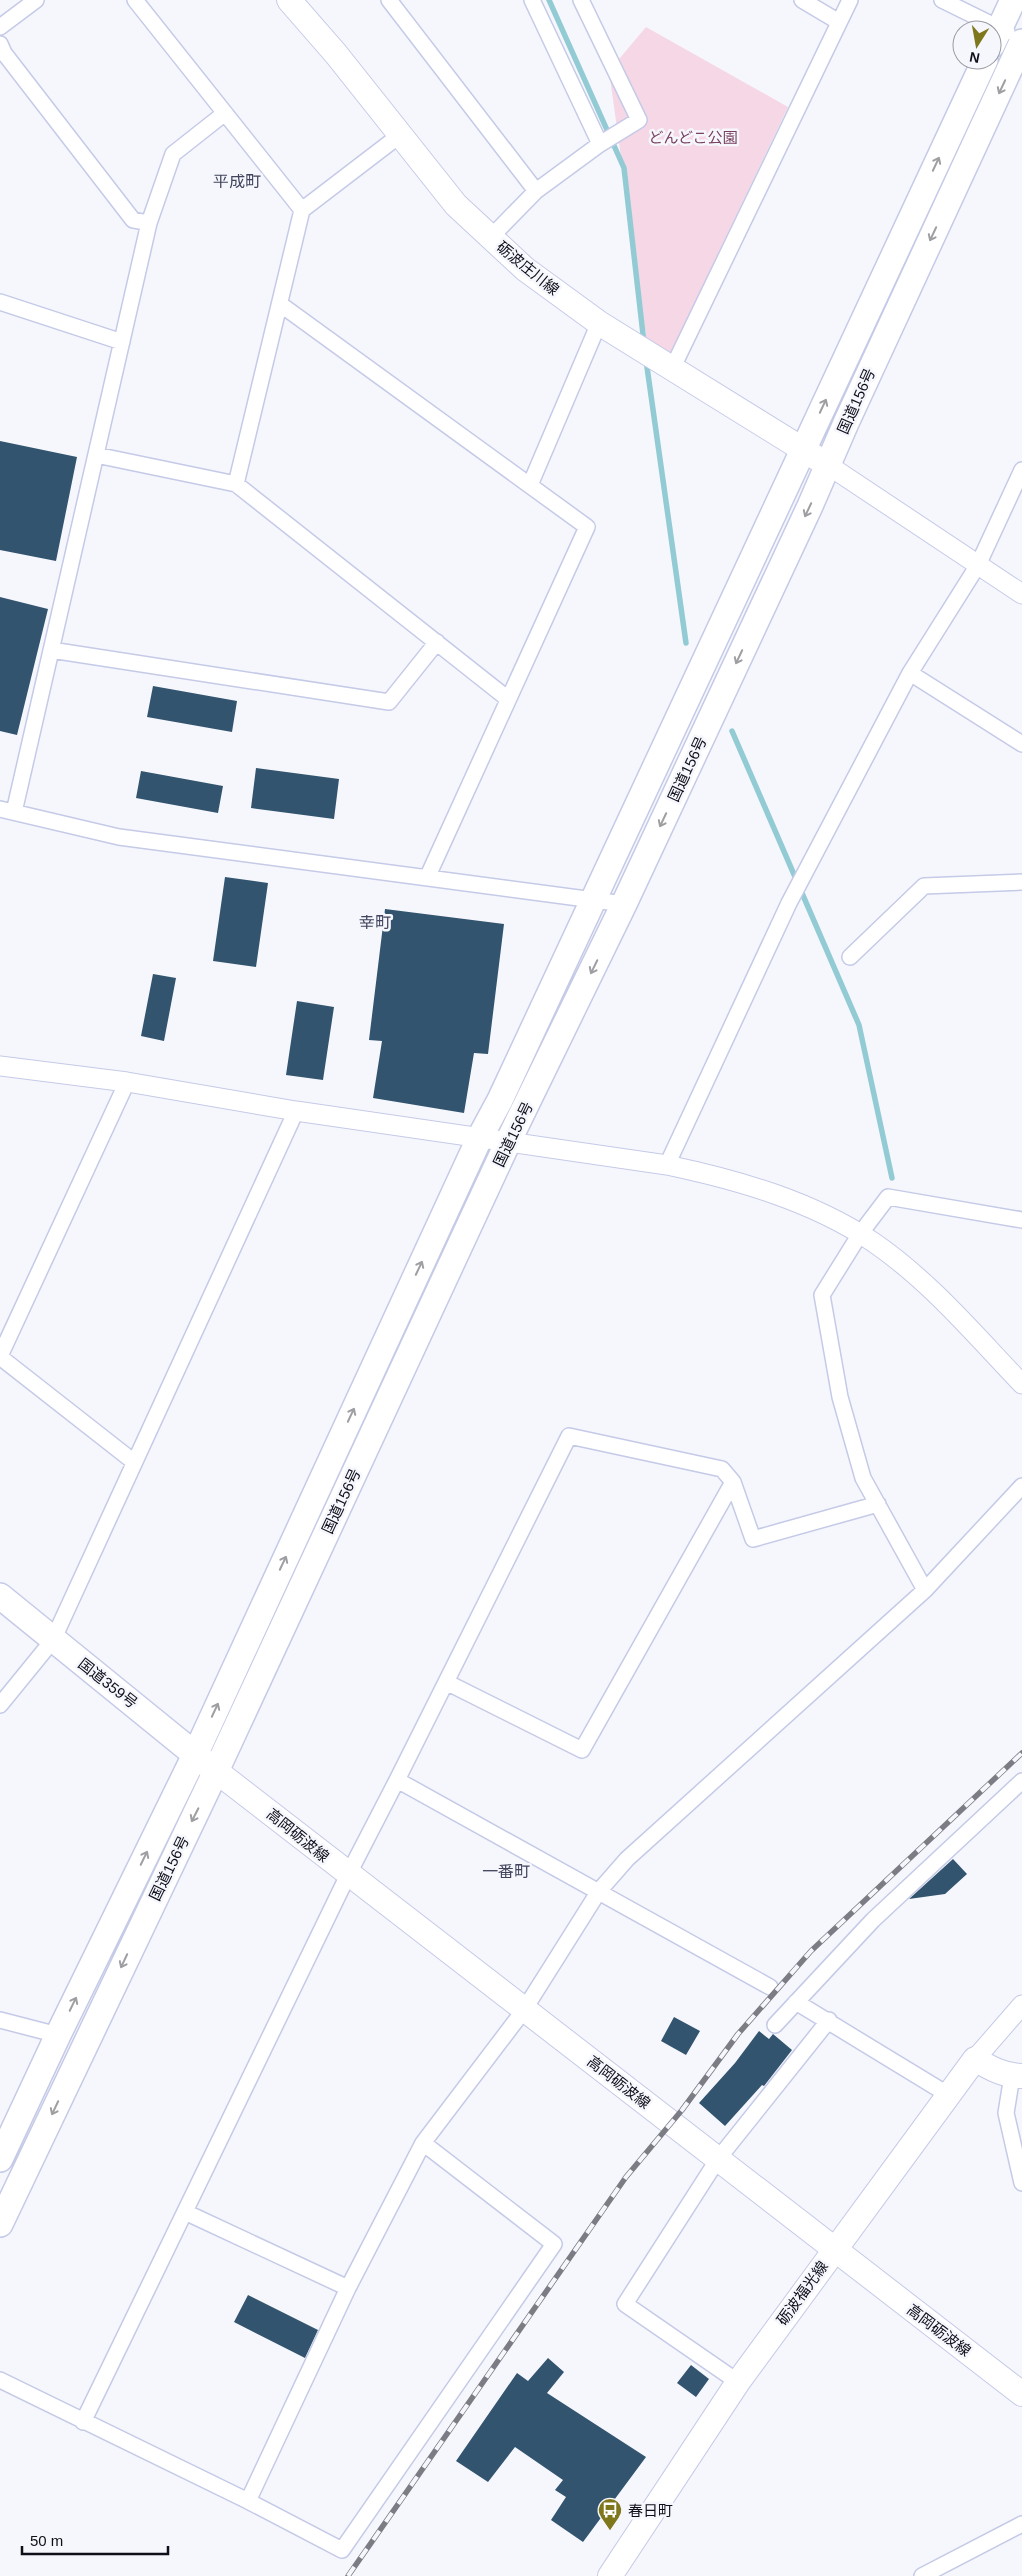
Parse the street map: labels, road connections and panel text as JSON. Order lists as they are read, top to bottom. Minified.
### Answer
{"streets":{"highway":["国道156号","国道359号"],"main road":["砺波庄川線","高岡砺波線","砺波福光線"]},"crossings":[["砺波庄川線","国道156号"],["国道156号","国道359号"],["国道156号","高岡砺波線"],["国道359号","高岡砺波線"],["高岡砺波線","砺波福光線"]],"districts":["平成町","幸町","一番町"],"parks":["どんどこ公園"],"places":{"bus stop":["春日町"]},"scale_bar":"50 m","north":"bottom"}
